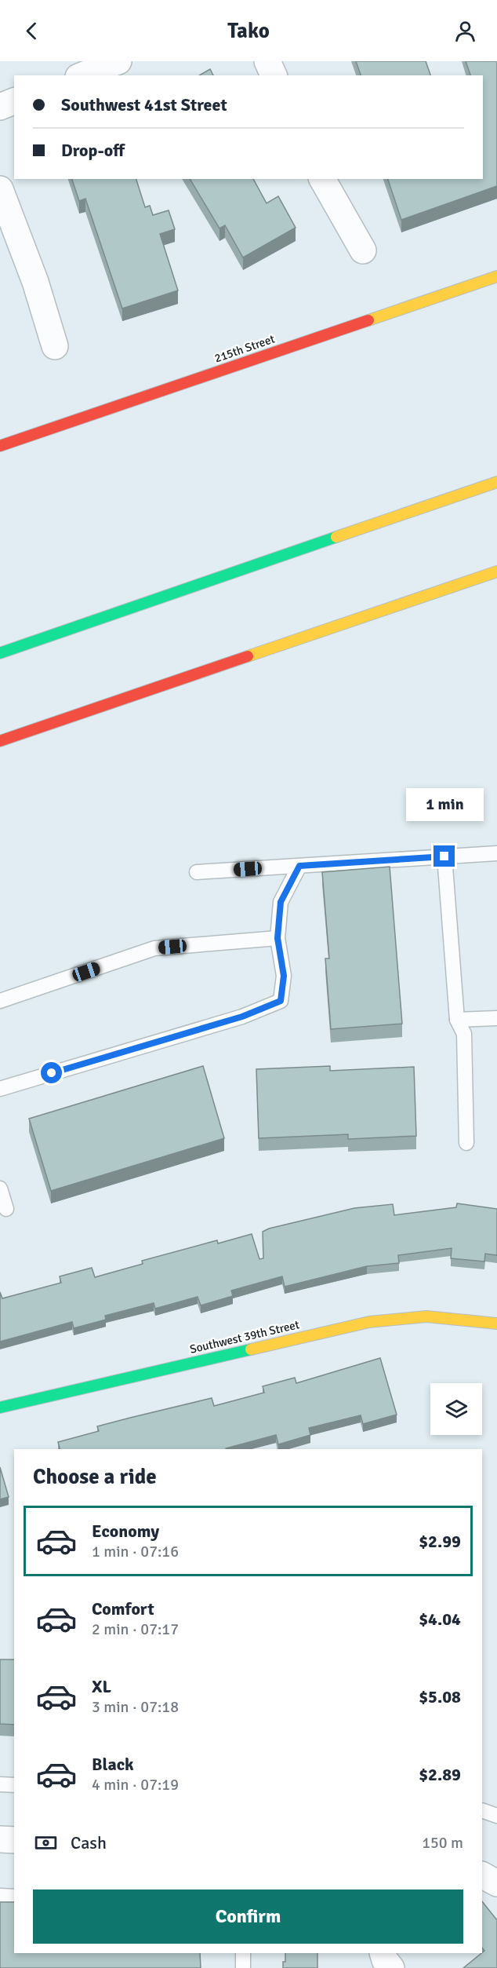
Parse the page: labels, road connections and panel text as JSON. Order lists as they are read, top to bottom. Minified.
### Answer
{"streets":{"main road":["215th Street","Southwest 39th Street"]},"page":{"header":"Tako","banner":["Southwest 41st Street","Drop-off"],"bubble":"1 min","heading":"Choose a ride","list":[{"name":"Economy","note":"1 min · 07:16","value":"$2.99"},{"name":"Comfort","note":"2 min · 07:17","value":"$4.04"},{"name":"XL","note":"3 min · 07:18","value":"$5.08"},{"name":"Black","note":"4 min · 07:19","value":"$2.89"}],"pay":["Cash","150 m"],"buttons":"Confirm"}}
